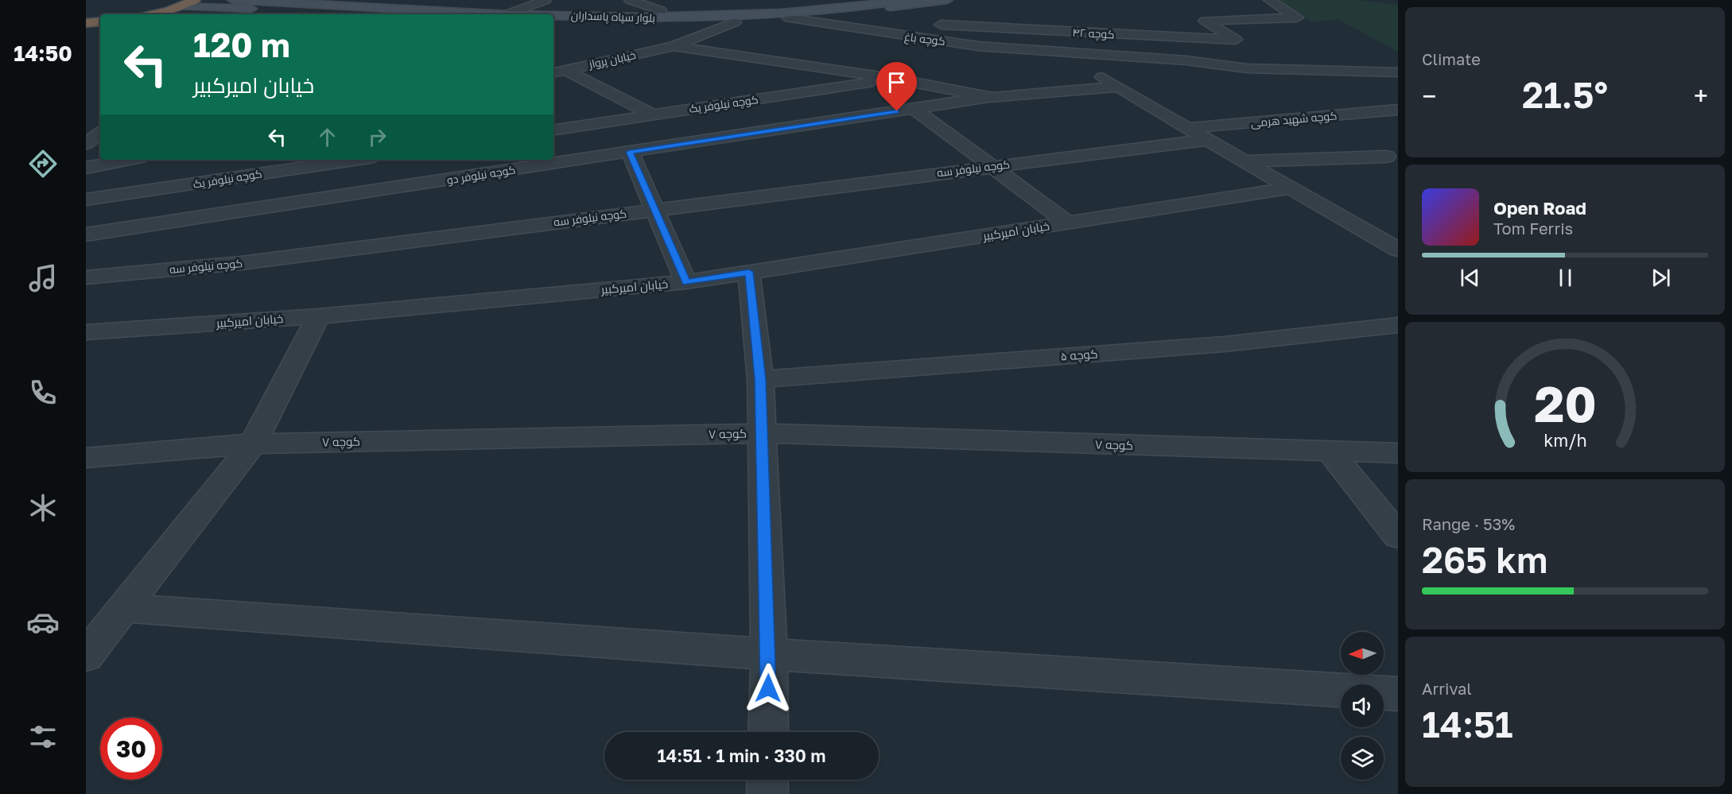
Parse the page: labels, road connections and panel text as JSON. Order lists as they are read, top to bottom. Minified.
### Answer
{"streets":{"main road":["بلوار سپاه پاسداران"],"street":["کوچه ۴۲","کوچه باغ","خیابان پرواز","کوچه نیلوفر یک","کوچه شهید هرمی","کوچه نیلوفر سه","کوچه نیلوفر دو","خیابان امیرکبیر","کوچه ۵","کوچه ۷"]},"crossings":[["بلوار سپاه پاسداران","کوچه باغ"]],"north":"left","page":{"tabs":"14:50","tile":["Climate",["Range · 53%","265 km"],["Arrival","14:51"]],"turn":["120 m","خیابان امیرکبیر"],"heat":["−","21.5°","+"],"song":["Open Road","Tom Ferris"],"limit":"30","trip":"14:51 · 1 min · 330 m","gauge":["20","km/h"]}}
